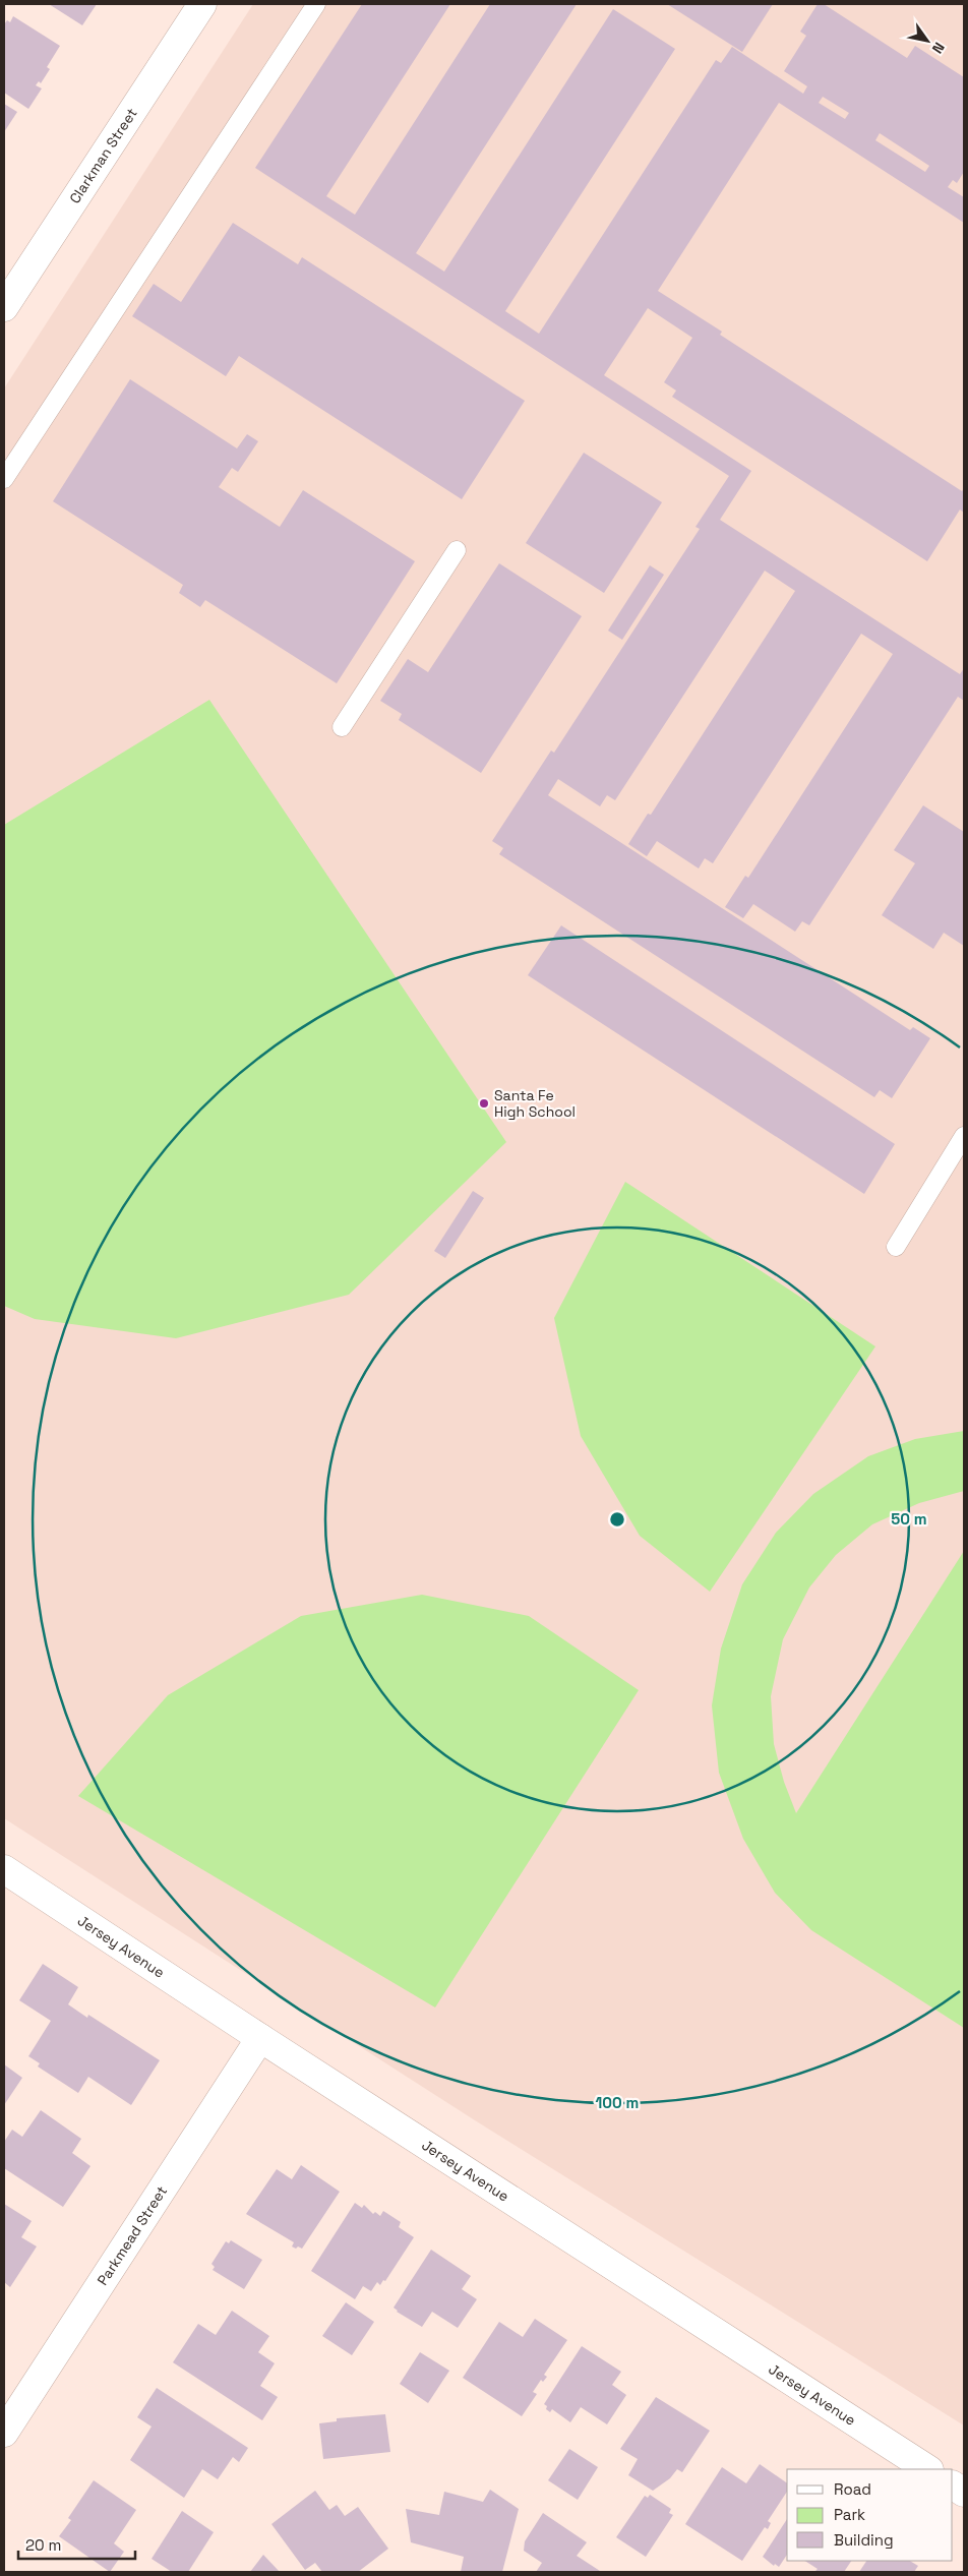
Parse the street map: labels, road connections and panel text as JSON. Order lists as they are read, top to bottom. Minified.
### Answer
{"streets":{"street":["Clarkman Street","Jersey Avenue","Parkmead Street"]},"crossings":[["Jersey Avenue","Parkmead Street"]],"places":["Santa Fe High School"],"legend":["Road","Park","Building"],"scale_bar":"20 m","north":"bottom right","rings":["50 m","100 m"]}
